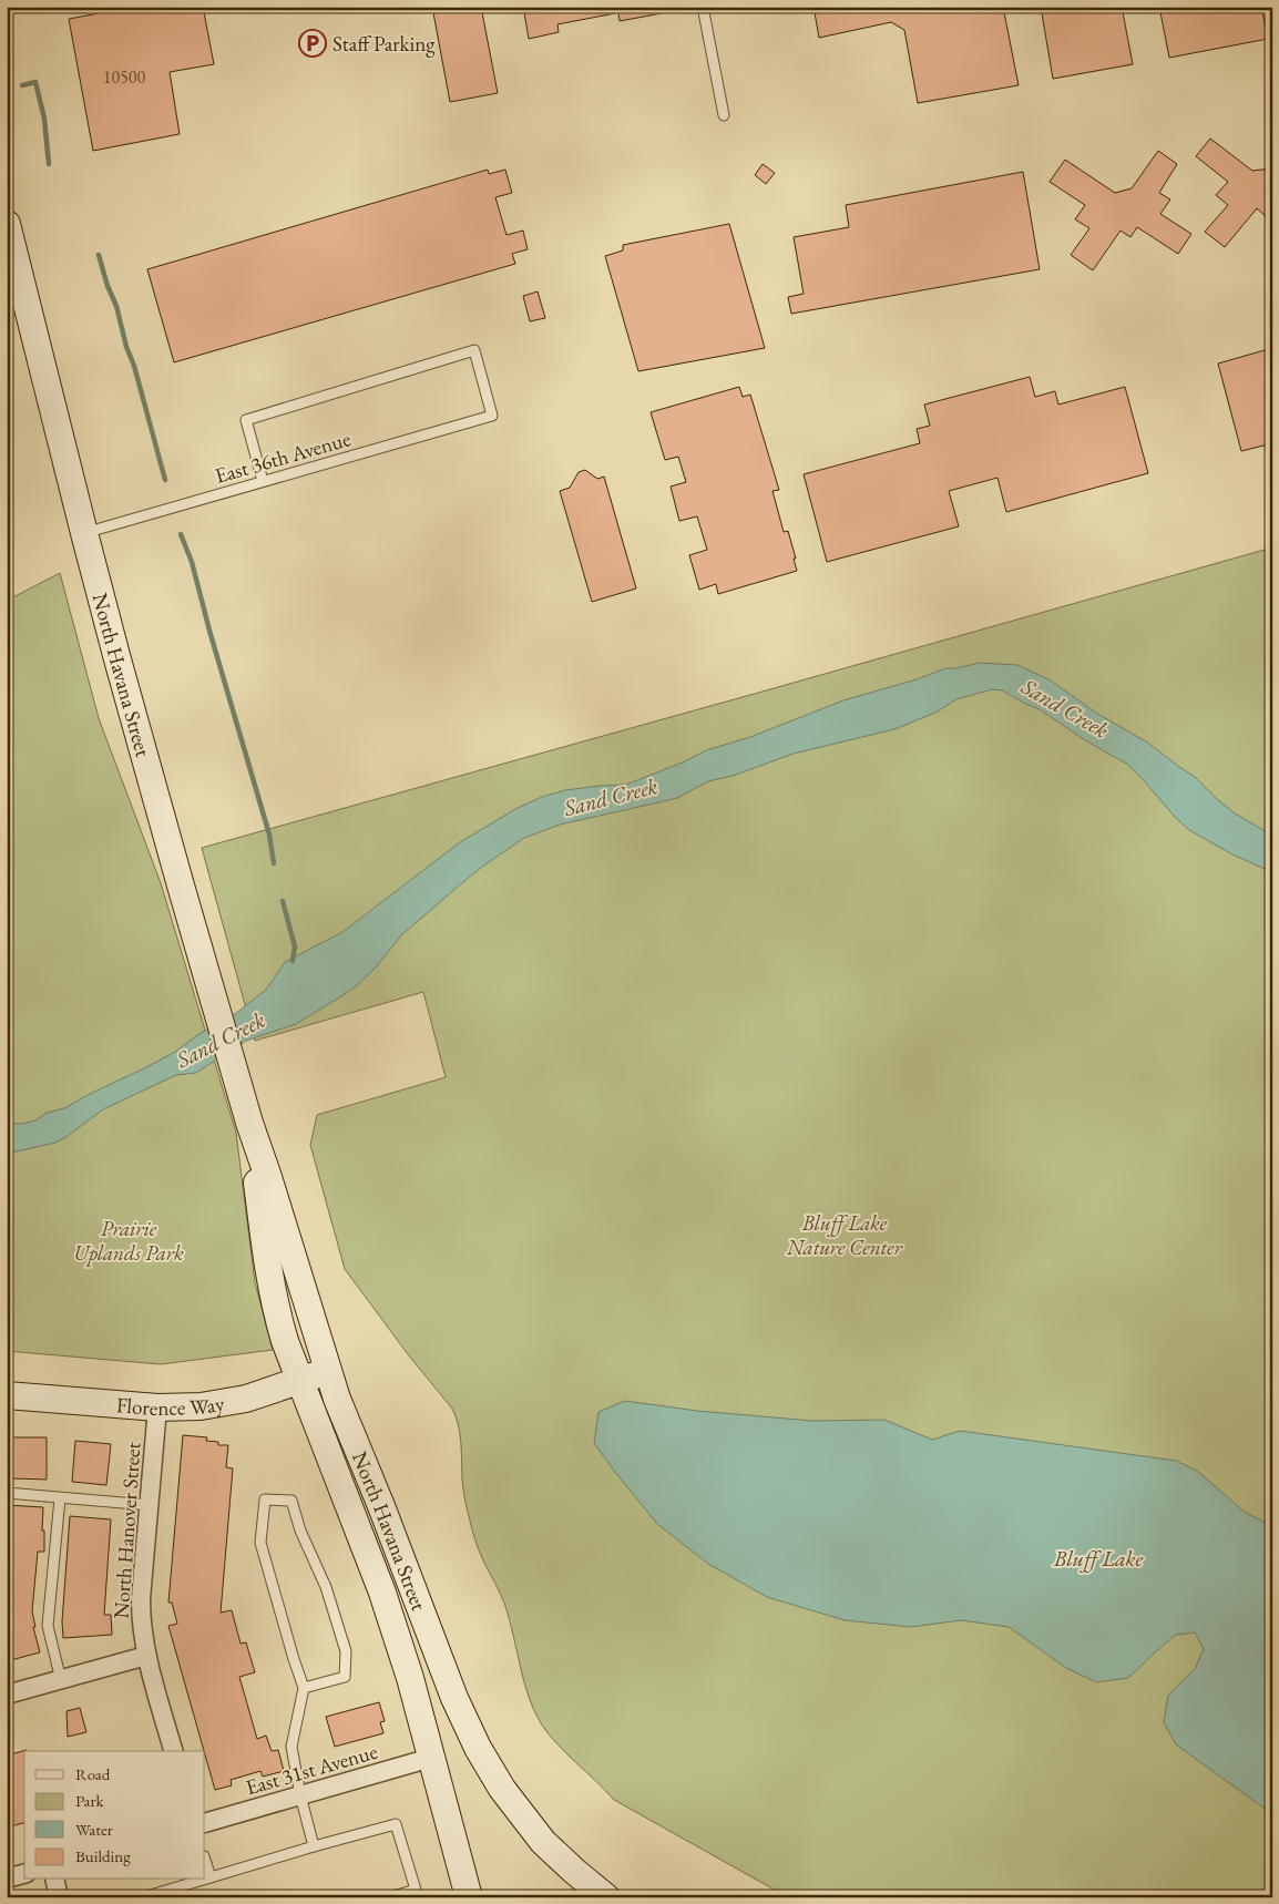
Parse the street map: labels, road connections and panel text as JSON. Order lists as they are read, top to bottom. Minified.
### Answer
{"streets":{"main road":["North Havana Street","Florence Way"],"street":["North Hanover Street","East 31st Avenue"],"lane":["East 36th Avenue"]},"crossings":[["East 36th Avenue","North Havana Street"],["North Havana Street","Florence Way"],["North Havana Street","East 31st Avenue"],["Florence Way","North Hanover Street"]],"water":["Sand Creek","Bluff Lake"],"parks":["Bluff Lake Nature Center","Prairie Uplands Park"],"places":{"parking":["Staff Parking"]},"house_numbers":["10500"],"legend":["Road","Park","Water","Building"]}
